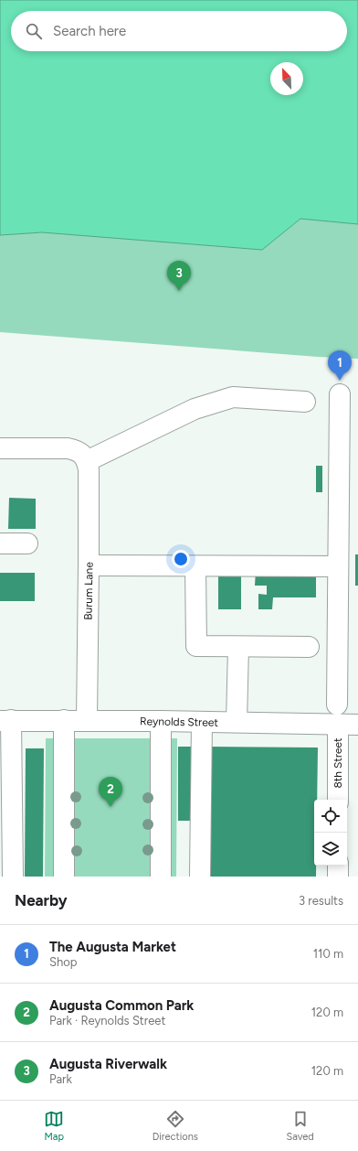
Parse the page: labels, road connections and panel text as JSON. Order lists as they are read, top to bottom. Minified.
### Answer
{"streets":{"street":["Burum Lane","Reynolds Street","8th Street"]},"crossings":[["Burum Lane","Reynolds Street"],["Reynolds Street","8th Street"]],"north":"top left","page":{"search":"Search here","pins":["3","1","2"],"heading":["Nearby","3 results"],"list":[{"mark":"1","name":"The Augusta Market","note":"Shop","value":"110 m"},{"mark":"2","name":"Augusta Common Park","note":"Park · Reynolds Street","value":"120 m"},{"mark":"3","name":"Augusta Riverwalk","note":"Park","value":"120 m"}],"nav":["Map","Directions","Saved"]}}
